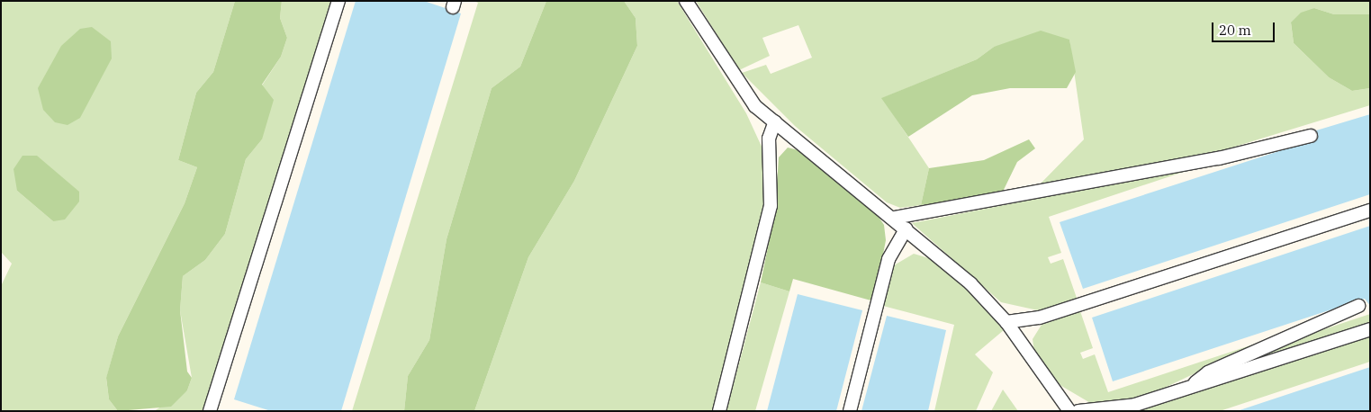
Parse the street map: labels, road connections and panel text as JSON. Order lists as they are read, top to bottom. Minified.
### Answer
{"scale_bar":"20 m"}
